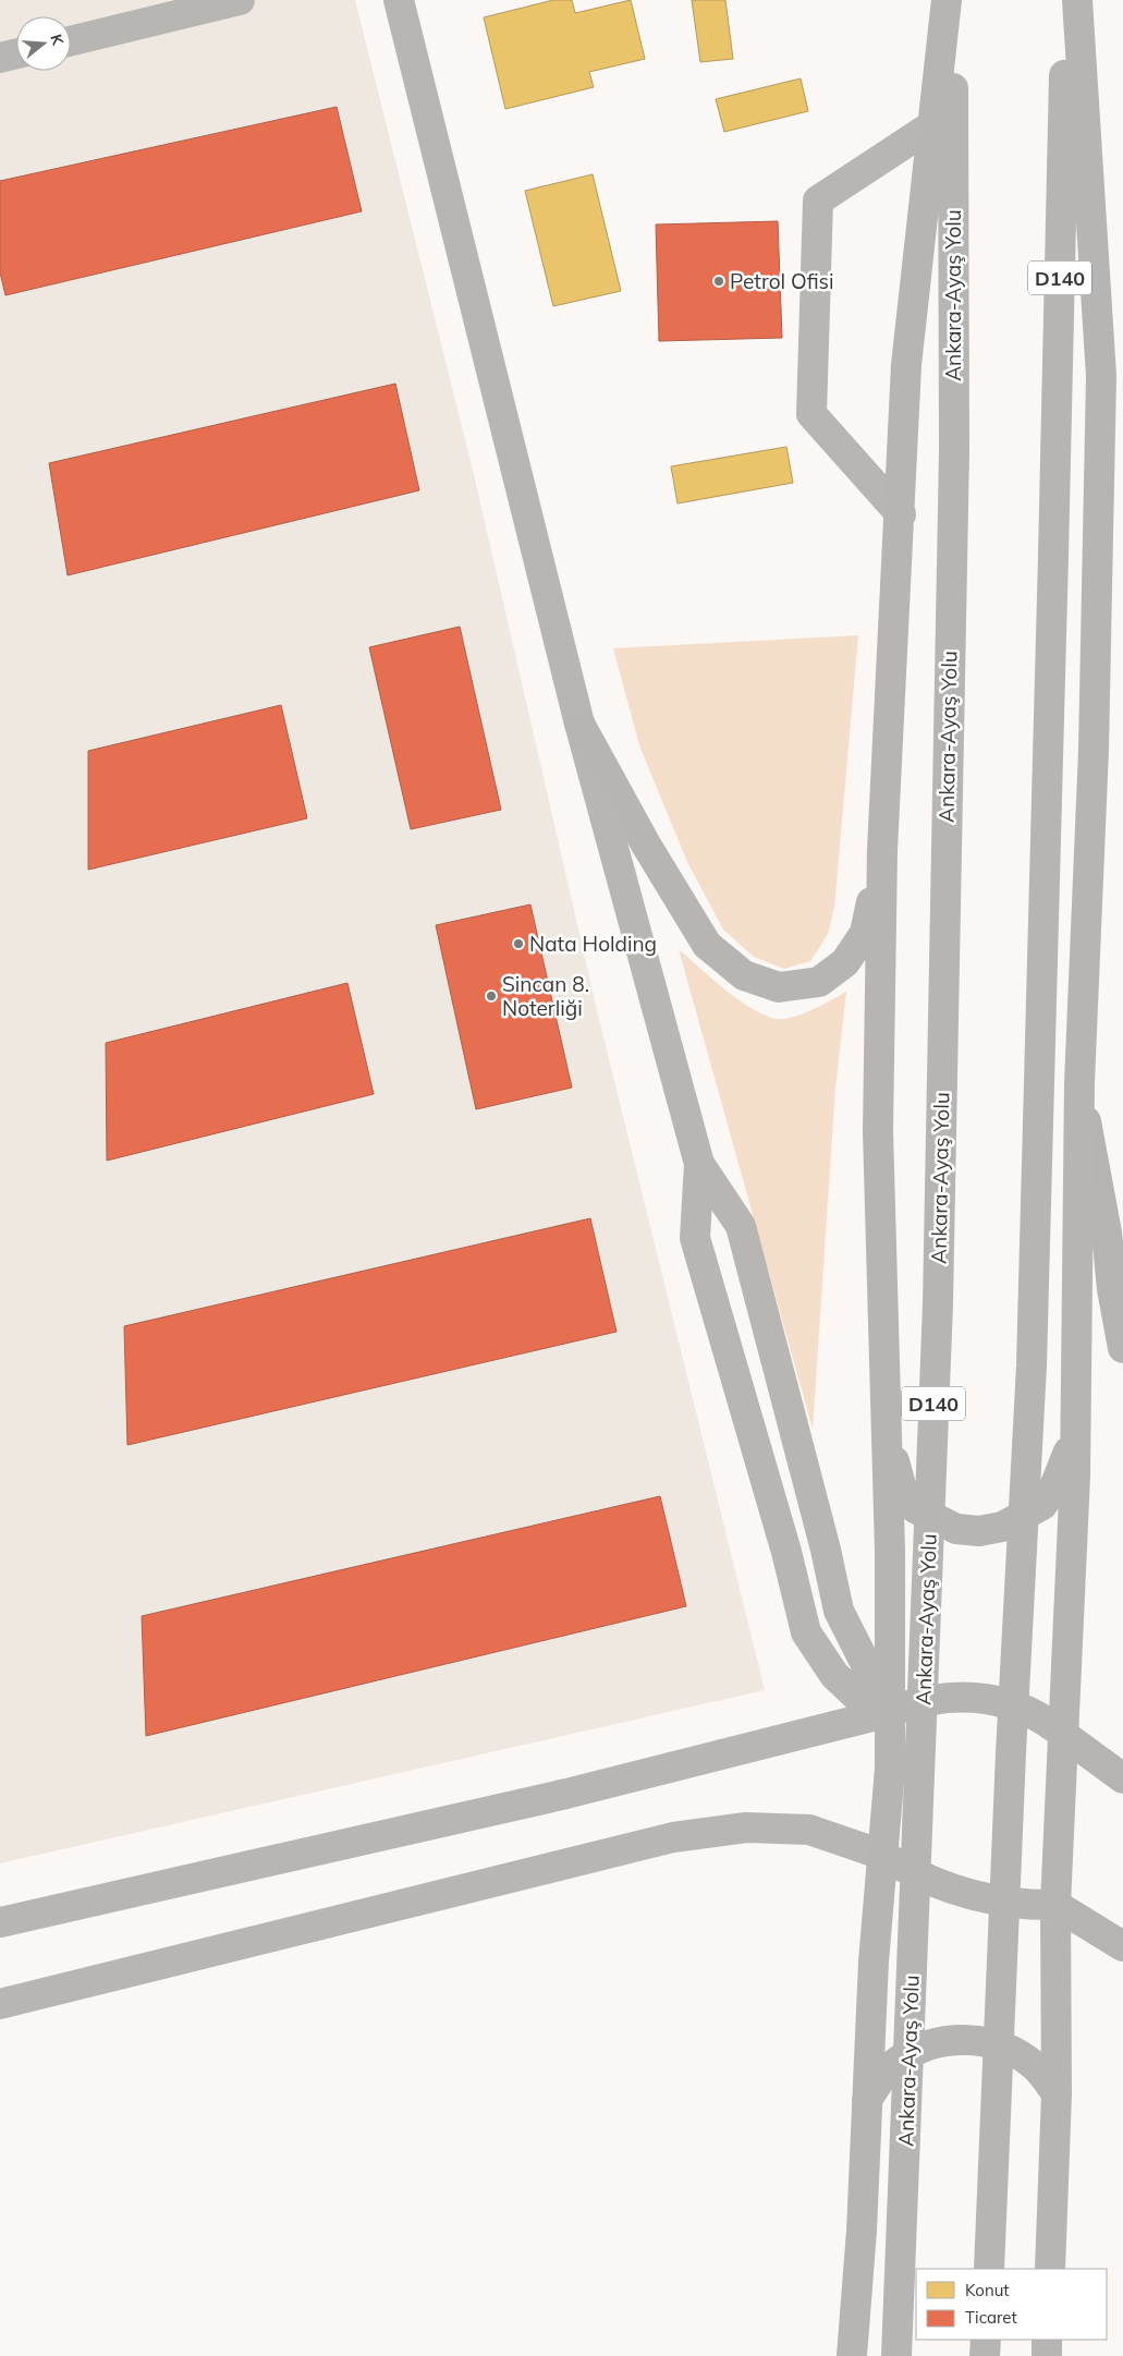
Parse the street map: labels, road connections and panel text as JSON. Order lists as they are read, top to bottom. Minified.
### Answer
{"streets":{"highway":["D140","Ankara-Ayaş Yolu"]},"places":["Petrol Ofisi","Nata Holding","Sincan 8. Noterliği"],"legend":["Konut","Ticaret"],"north":"right"}
